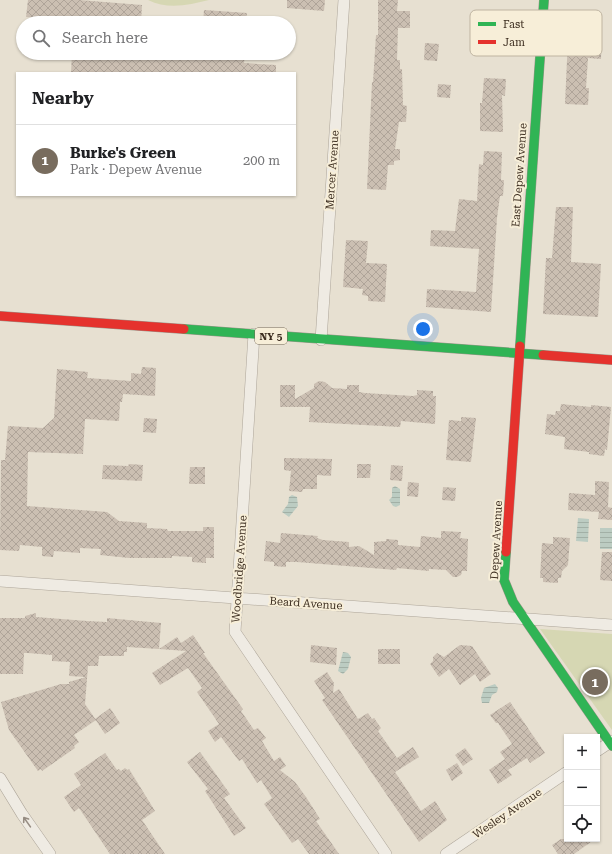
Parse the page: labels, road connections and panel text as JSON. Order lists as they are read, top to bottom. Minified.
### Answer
{"streets":{"street":["Mercer Avenue","East Depew Avenue","NY 5","Depew Avenue","Woodbridge Avenue","Beard Avenue","Wesley Avenue"]},"crossings":[["Mercer Avenue","NY 5"],["East Depew Avenue","NY 5"],["East Depew Avenue","Depew Avenue"],["NY 5","Depew Avenue"],["NY 5","Woodbridge Avenue"],["Depew Avenue","Beard Avenue"],["Woodbridge Avenue","Beard Avenue"]],"legend":["Fast","Jam"],"page":{"search":"Search here","heading":"Nearby","list":[{"mark":"1","name":"Burke's Green","note":"Park · Depew Avenue","value":"200 m"}],"pins":"1","map_buttons":["+","−"]}}
